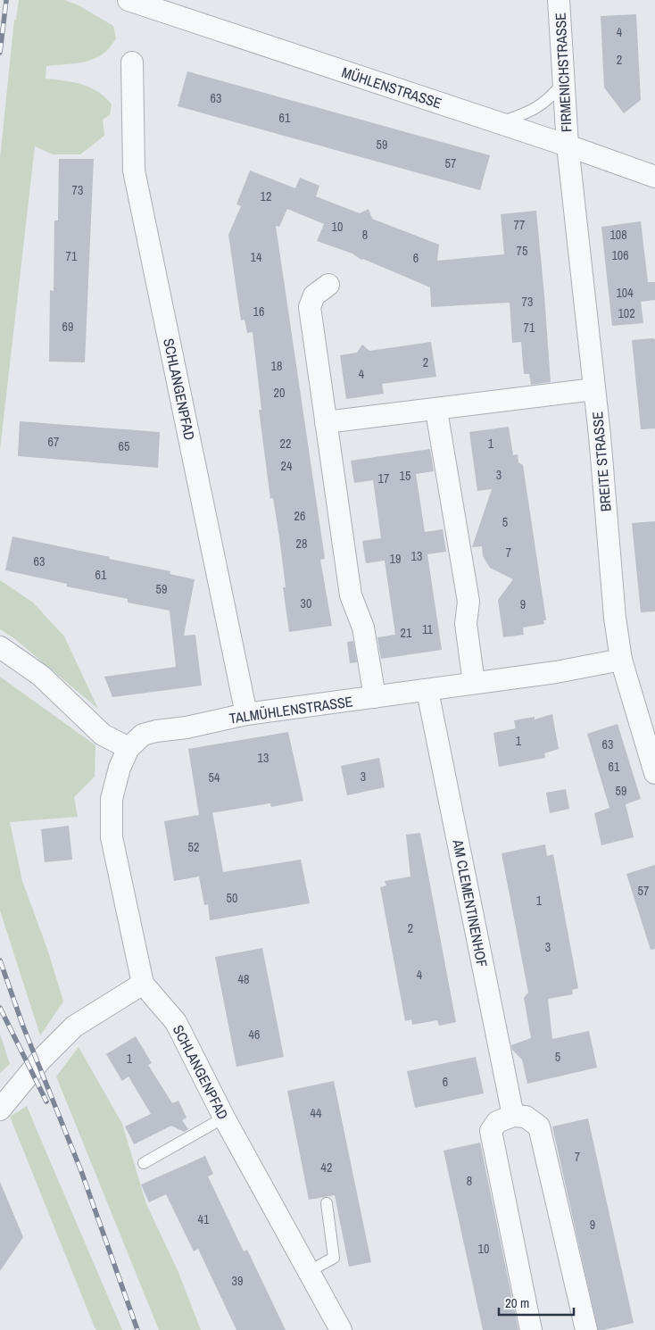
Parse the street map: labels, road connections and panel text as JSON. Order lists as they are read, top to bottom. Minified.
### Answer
{"streets":{"street":["FIRMENICHSTRASSE","MÜHLENSTRASSE","SCHLANGENPFAD","BREITE STRASSE","TALMÜHLENSTRASSE","AM CLEMENTINENHOF"]},"crossings":[["FIRMENICHSTRASSE","MÜHLENSTRASSE"],["FIRMENICHSTRASSE","BREITE STRASSE"],["MÜHLENSTRASSE","BREITE STRASSE"],["SCHLANGENPFAD","TALMÜHLENSTRASSE"],["BREITE STRASSE","TALMÜHLENSTRASSE"],["TALMÜHLENSTRASSE","AM CLEMENTINENHOF"]],"house_numbers":["4","2","63","61","59","57","73","12","77","10","8","108","75","106","71","14","6","104","73","16","102","69","71","2","18","4","20","67","22","1","65","24","3","15","17","26","5","28","7","13","19","63","61","59","30","9","11","21","1","63","13","61","3","54","59","52","57","50","1","2","3","4","48","46","5","1","6","44","7","42","8","41","9","10","39"],"scale_bar":"20 m"}
